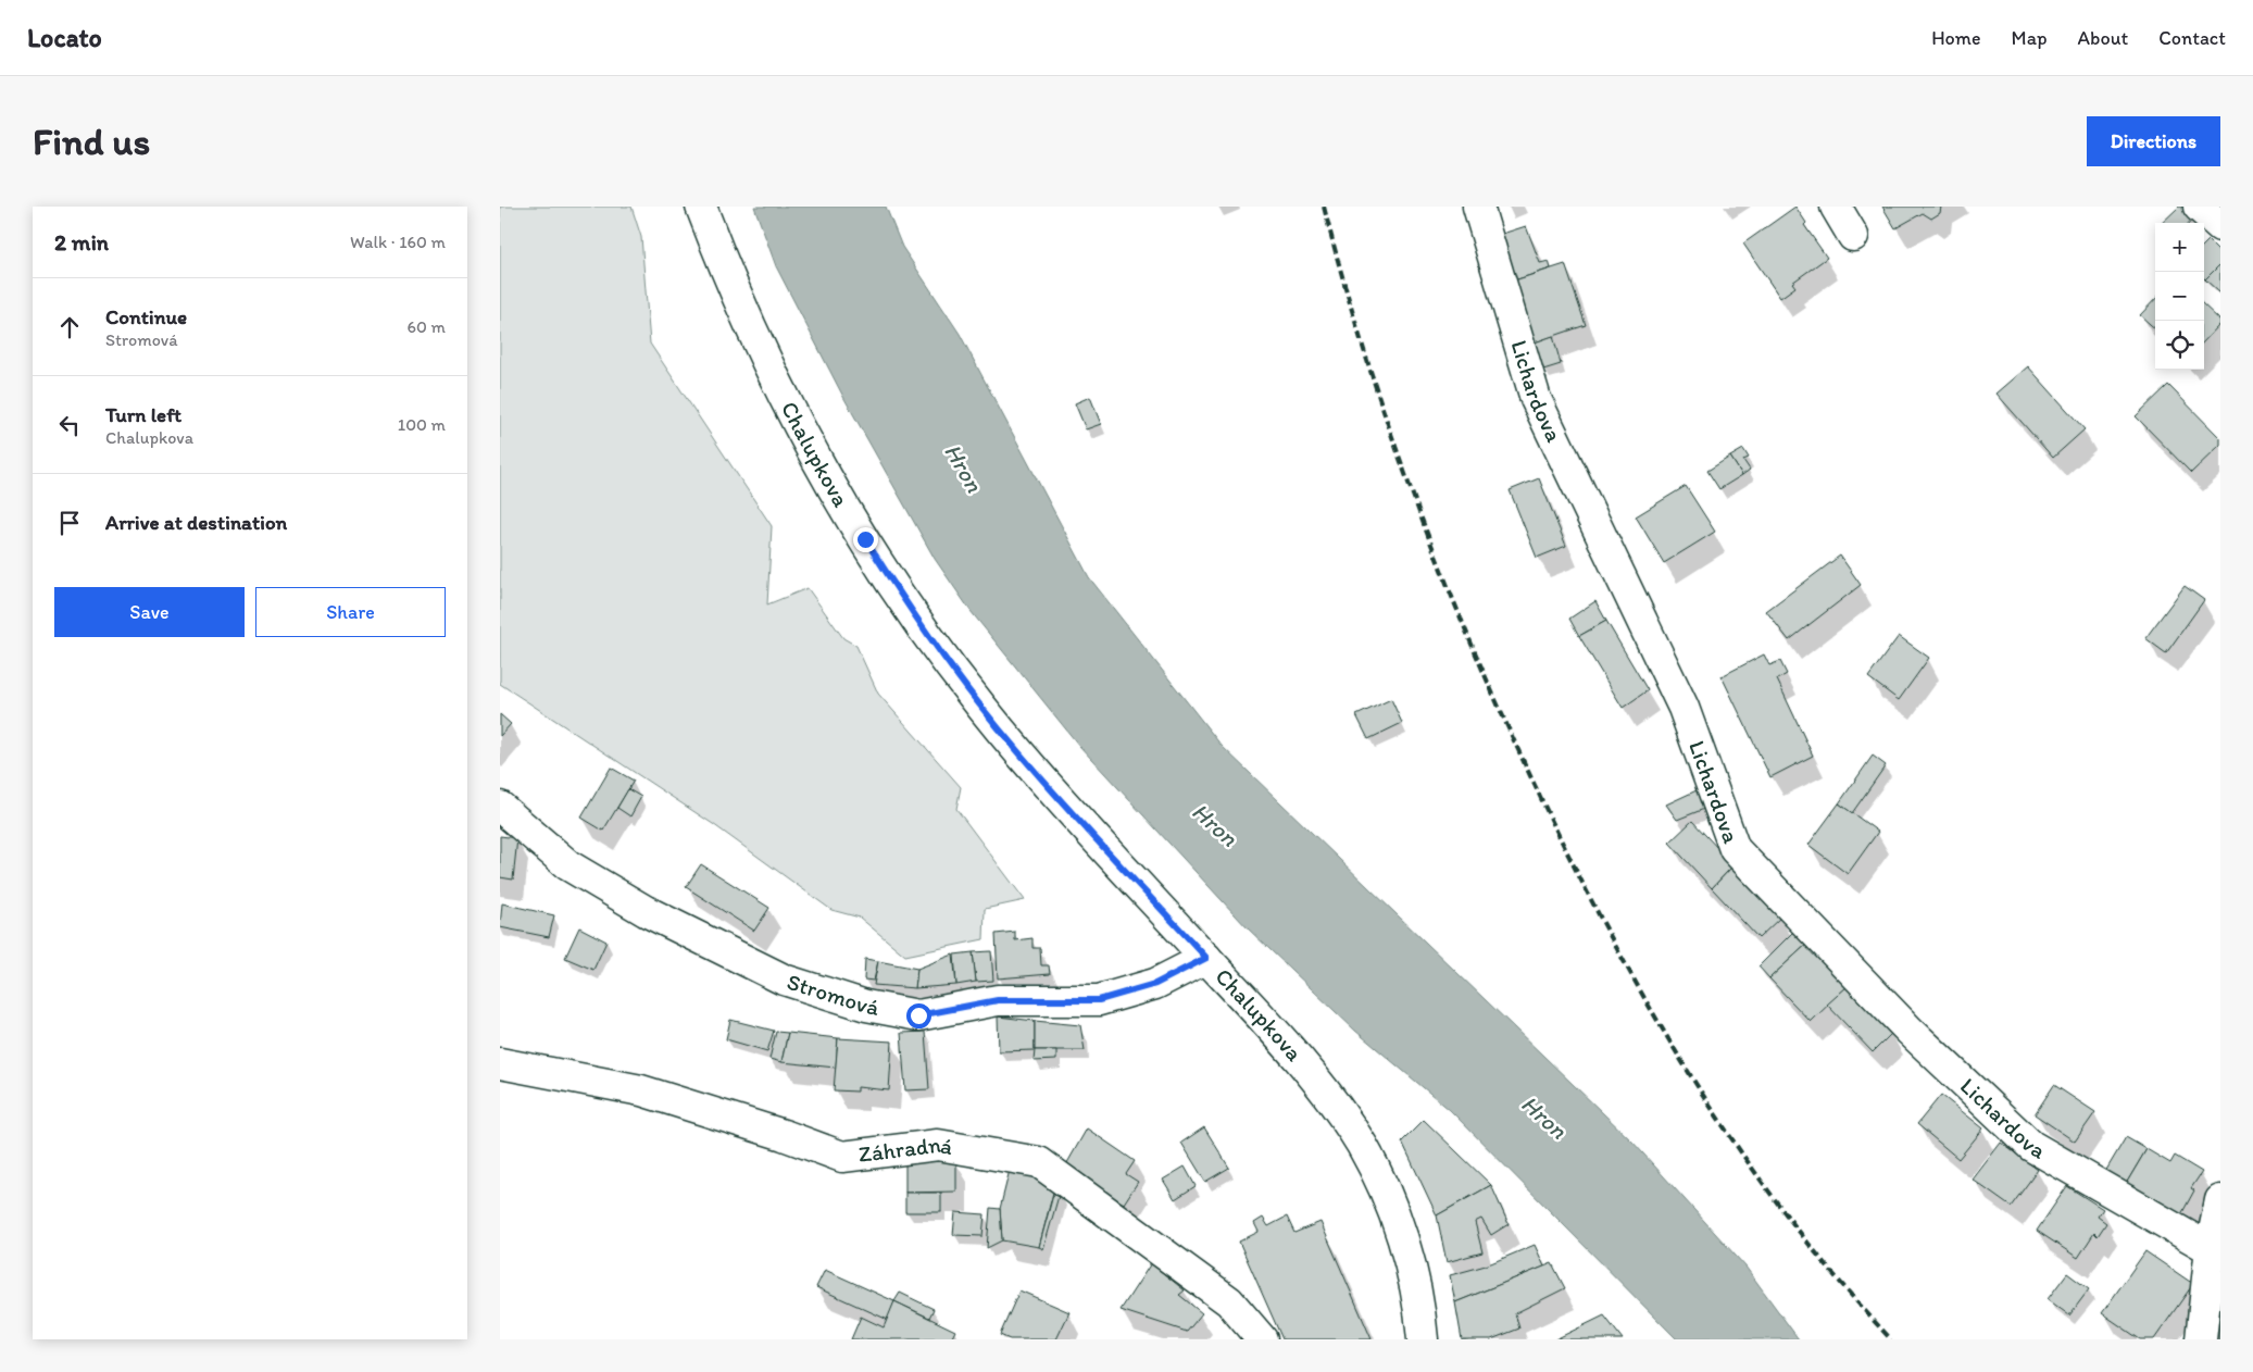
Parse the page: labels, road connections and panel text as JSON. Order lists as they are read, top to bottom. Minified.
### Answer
{"streets":{"street":["Lichardova","Chalupkova","Stromová","Záhradná"]},"crossings":[["Chalupkova","Stromová"]],"water":["Hron"],"page":{"header":"Locato","nav":["Home","Map","About","Contact"],"buttons":["Directions",["Save","Share"]],"title":"Find us","heading":["2 min","Walk · 160 m"],"map_buttons":["+","−"],"list":[["Continue","Stromová","60 m"],["Turn left","Chalupkova","100 m"],"Arrive at destination"]}}
